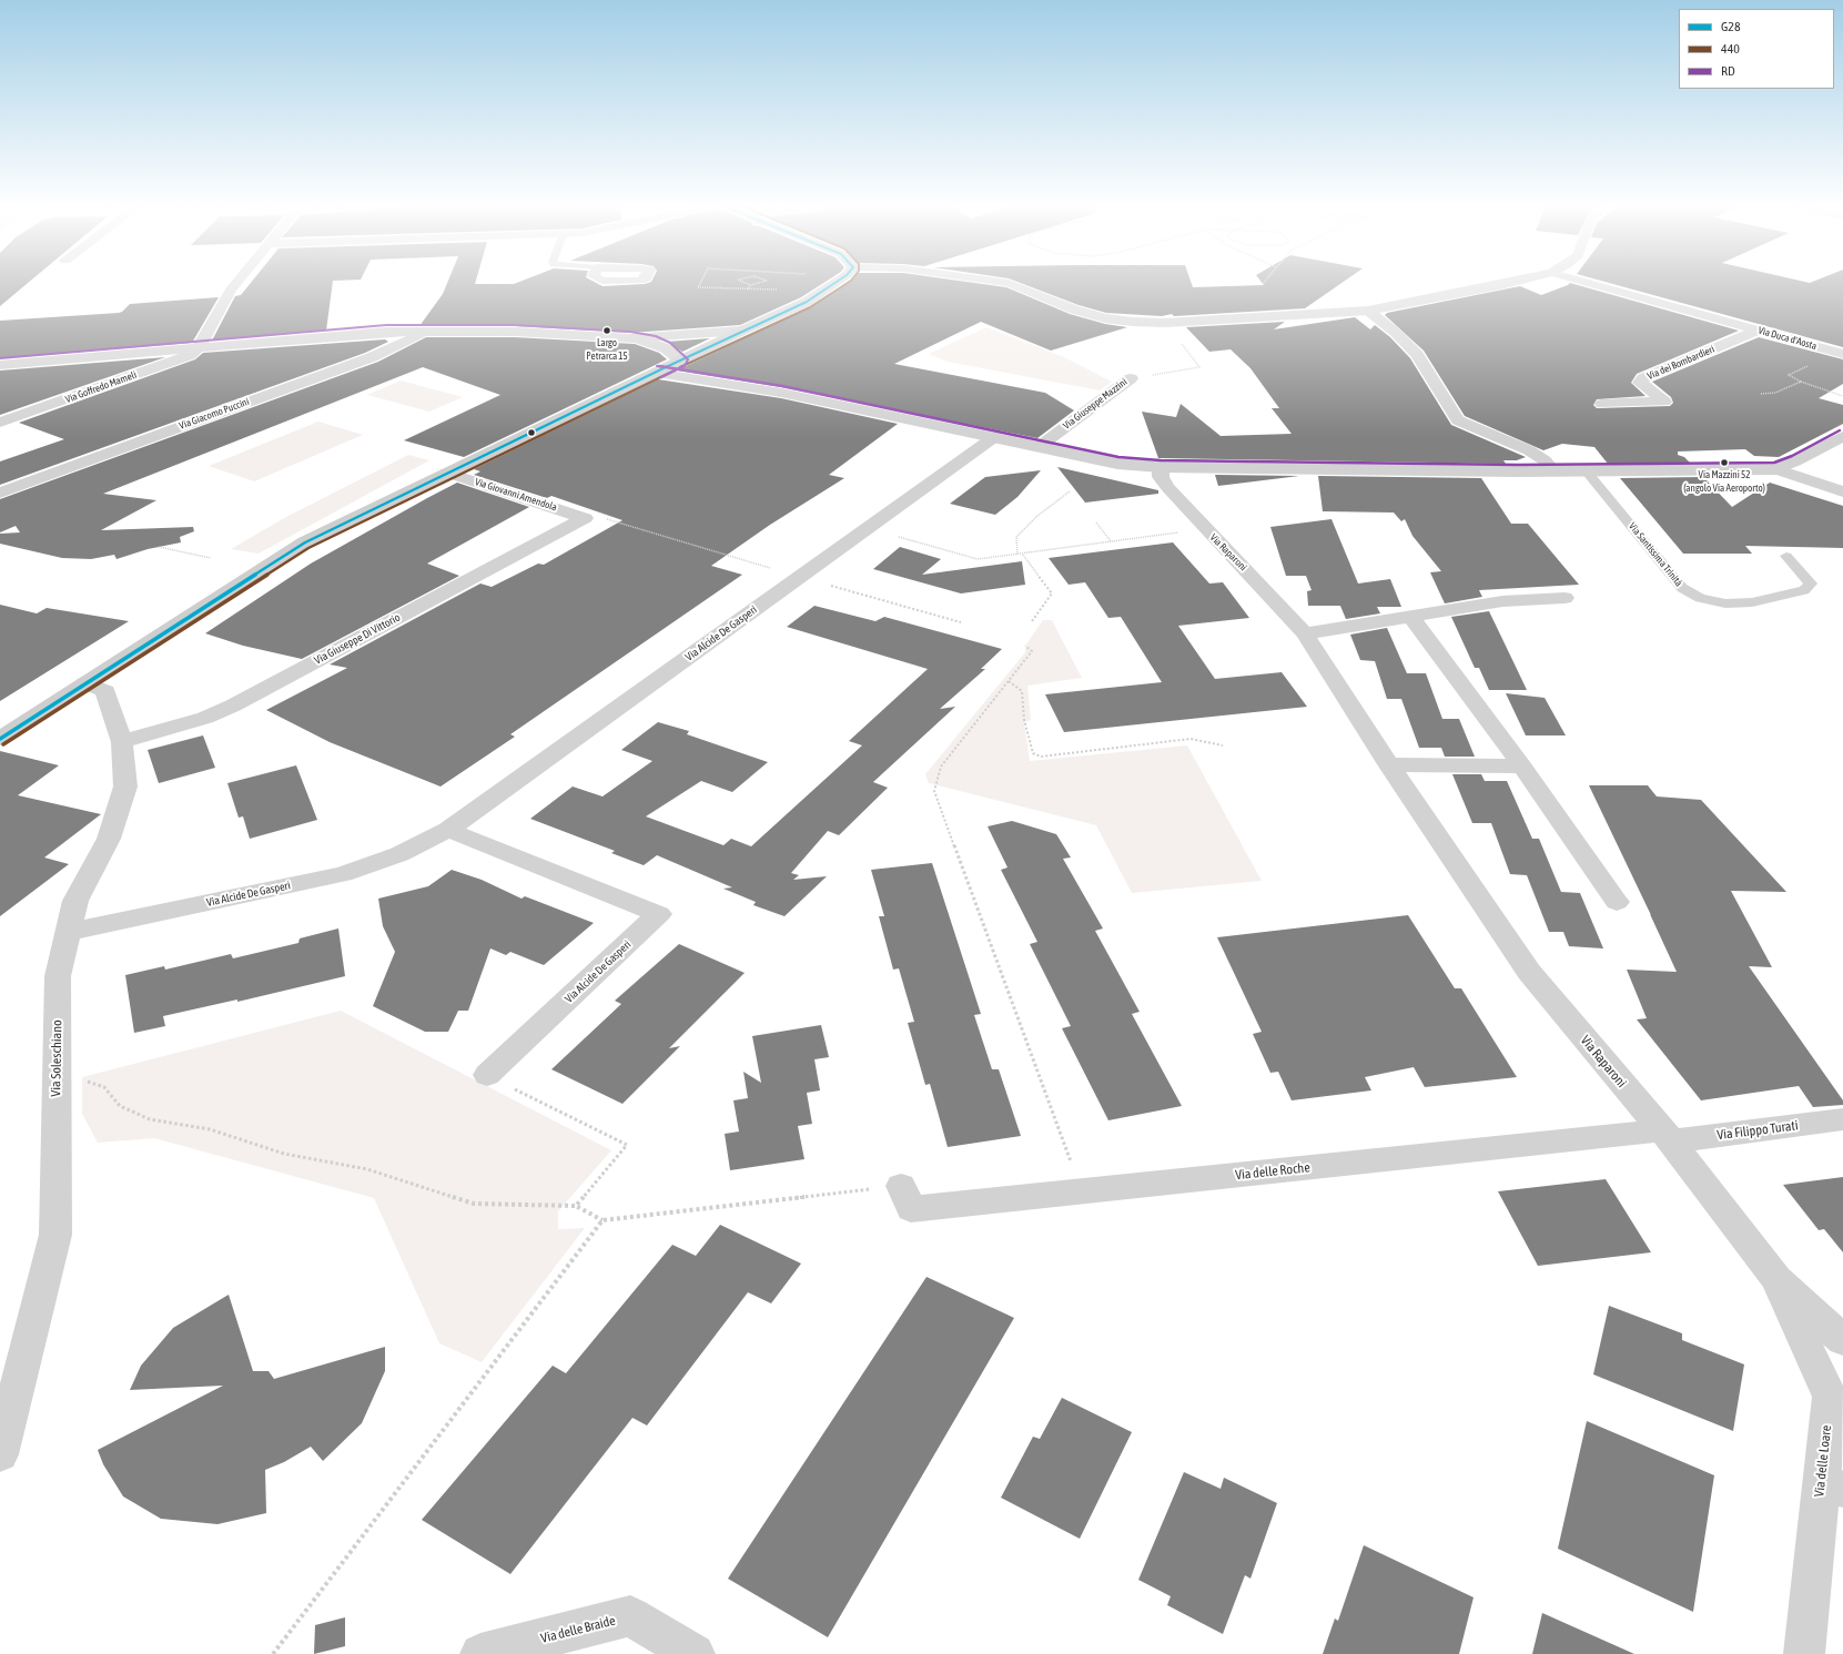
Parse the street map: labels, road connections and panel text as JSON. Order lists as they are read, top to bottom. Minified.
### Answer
{"streets":{"street":["Via Duca d'Aosta","Via dei Bombardieri","Via Goffredo Mameli","Via Giuseppe Mazzini","Via Giacomo Puccini","Via Giovanni Amendola","Via Raparoni","Via Alcide De Gasperi","Via Giuseppe Di Vittorio","Via Soleschiano","Via Filippo Turati","Via delle Roche","Via delle Loare","Via delle Braide"],"lane":["Via Santissima Trinità"]},"crossings":[["Via Duca d'Aosta","Via dei Bombardieri"],["Via Giovanni Amendola","Via Giuseppe Di Vittorio"],["Via Raparoni","Via Filippo Turati"],["Via Raparoni","Via delle Roche"],["Via Raparoni","Via delle Loare"],["Via Alcide De Gasperi","Via Soleschiano"],["Via Giuseppe Di Vittorio","Via Soleschiano"],["Via Filippo Turati","Via delle Roche"]],"places":["Largo Petrarca 15","Via Mazzini 52 (angolo Via Aeroporto)"],"lines":["transit line G28","transit line 440","transit line RD"],"legend":["G28","440","RD"]}
